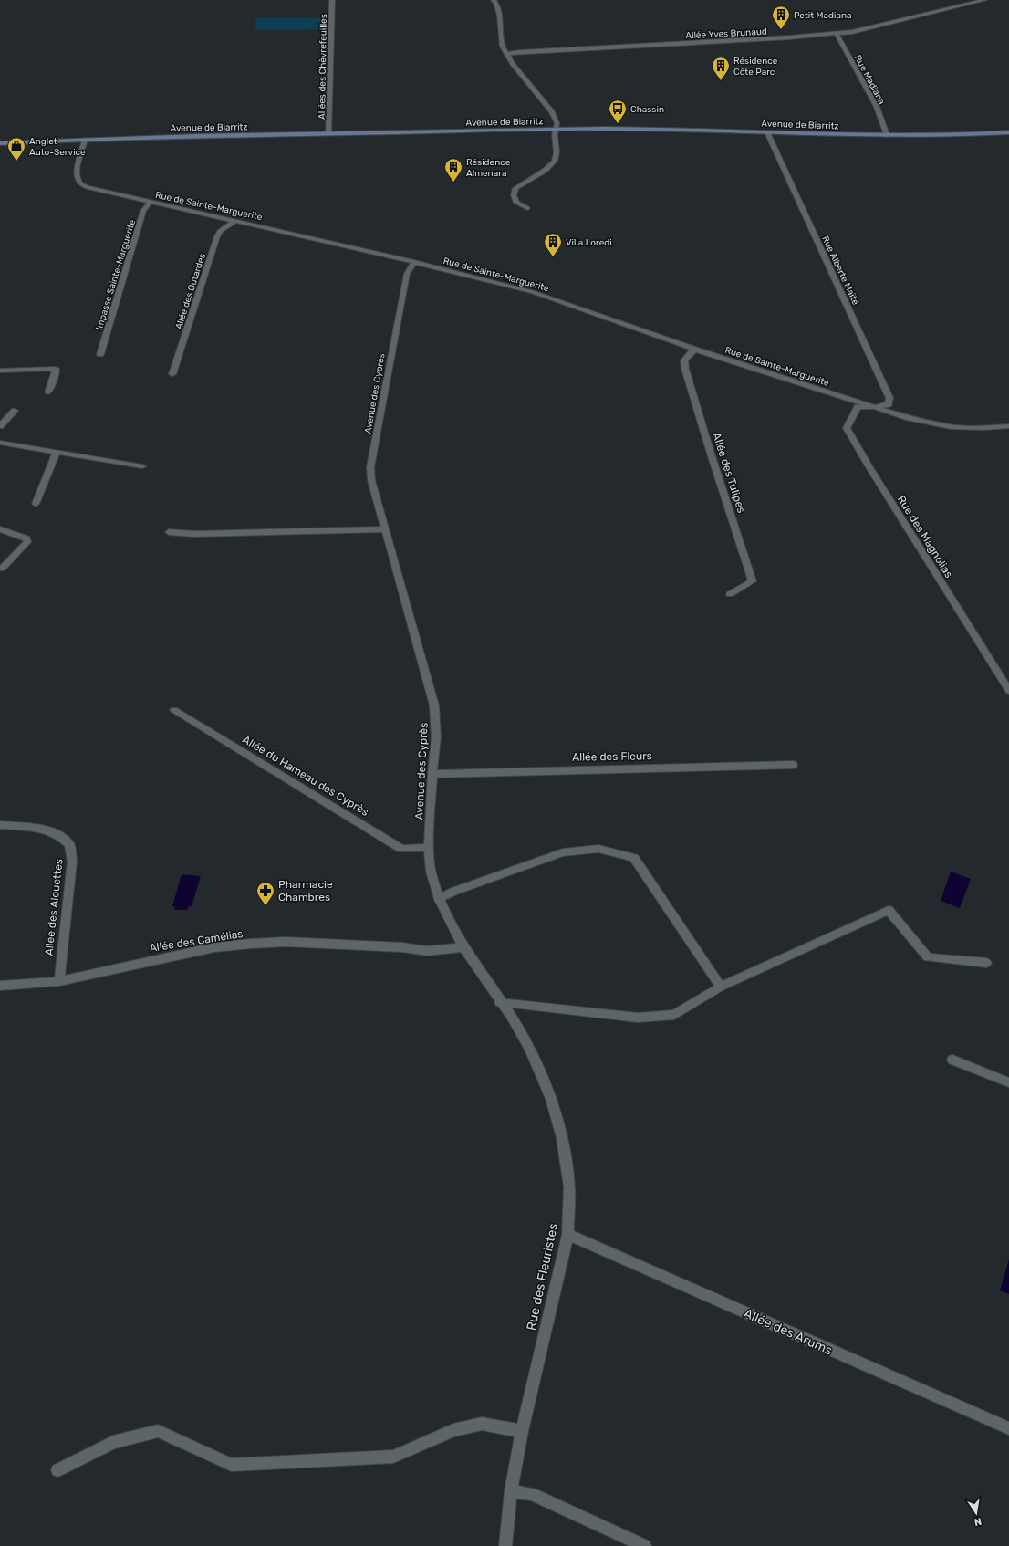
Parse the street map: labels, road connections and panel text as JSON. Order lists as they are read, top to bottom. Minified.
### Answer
{"streets":{"main road":["Avenue de Biarritz"],"street":["Allée Yves Brunaud","Allées des Chèvrefeuilles","Rue Madiana","Rue de Sainte-Marguerite","Rue Alberte Maïté","Impasse Sainte-Marguerite","Allée des Outardes","Avenue des Cyprès","Allée des Tulipes","Rue des Magnolias","Allée des Fleurs","Allée du Hameau des Cyprès","Allée des Alouettes","Allée des Camélias","Rue des Fleuristes","Allée des Arums"]},"crossings":[["Allée Yves Brunaud","Rue Madiana"],["Allées des Chèvrefeuilles","Avenue de Biarritz"],["Rue Madiana","Avenue de Biarritz"],["Avenue de Biarritz","Rue de Sainte-Marguerite"],["Avenue de Biarritz","Rue Alberte Maïté"],["Rue de Sainte-Marguerite","Rue Alberte Maïté"],["Rue de Sainte-Marguerite","Impasse Sainte-Marguerite"],["Rue de Sainte-Marguerite","Allée des Outardes"],["Rue de Sainte-Marguerite","Avenue des Cyprès"],["Rue de Sainte-Marguerite","Allée des Tulipes"],["Rue de Sainte-Marguerite","Rue des Magnolias"],["Rue Alberte Maïté","Rue des Magnolias"],["Avenue des Cyprès","Allée des Fleurs"],["Avenue des Cyprès","Allée du Hameau des Cyprès"],["Avenue des Cyprès","Allée des Camélias"],["Avenue des Cyprès","Rue des Fleuristes"],["Allée des Alouettes","Allée des Camélias"],["Allée des Camélias","Rue des Fleuristes"],["Rue des Fleuristes","Allée des Arums"]],"places":{"building":["Petit Madiana","Résidence Côte Parc","Résidence Almenara","Villa Loredi"],"bus stop":["Chassin"],"shop":["Anglet Auto-Service"],"pharmacy":["Pharmacie Chambres"]},"north":"bottom"}
